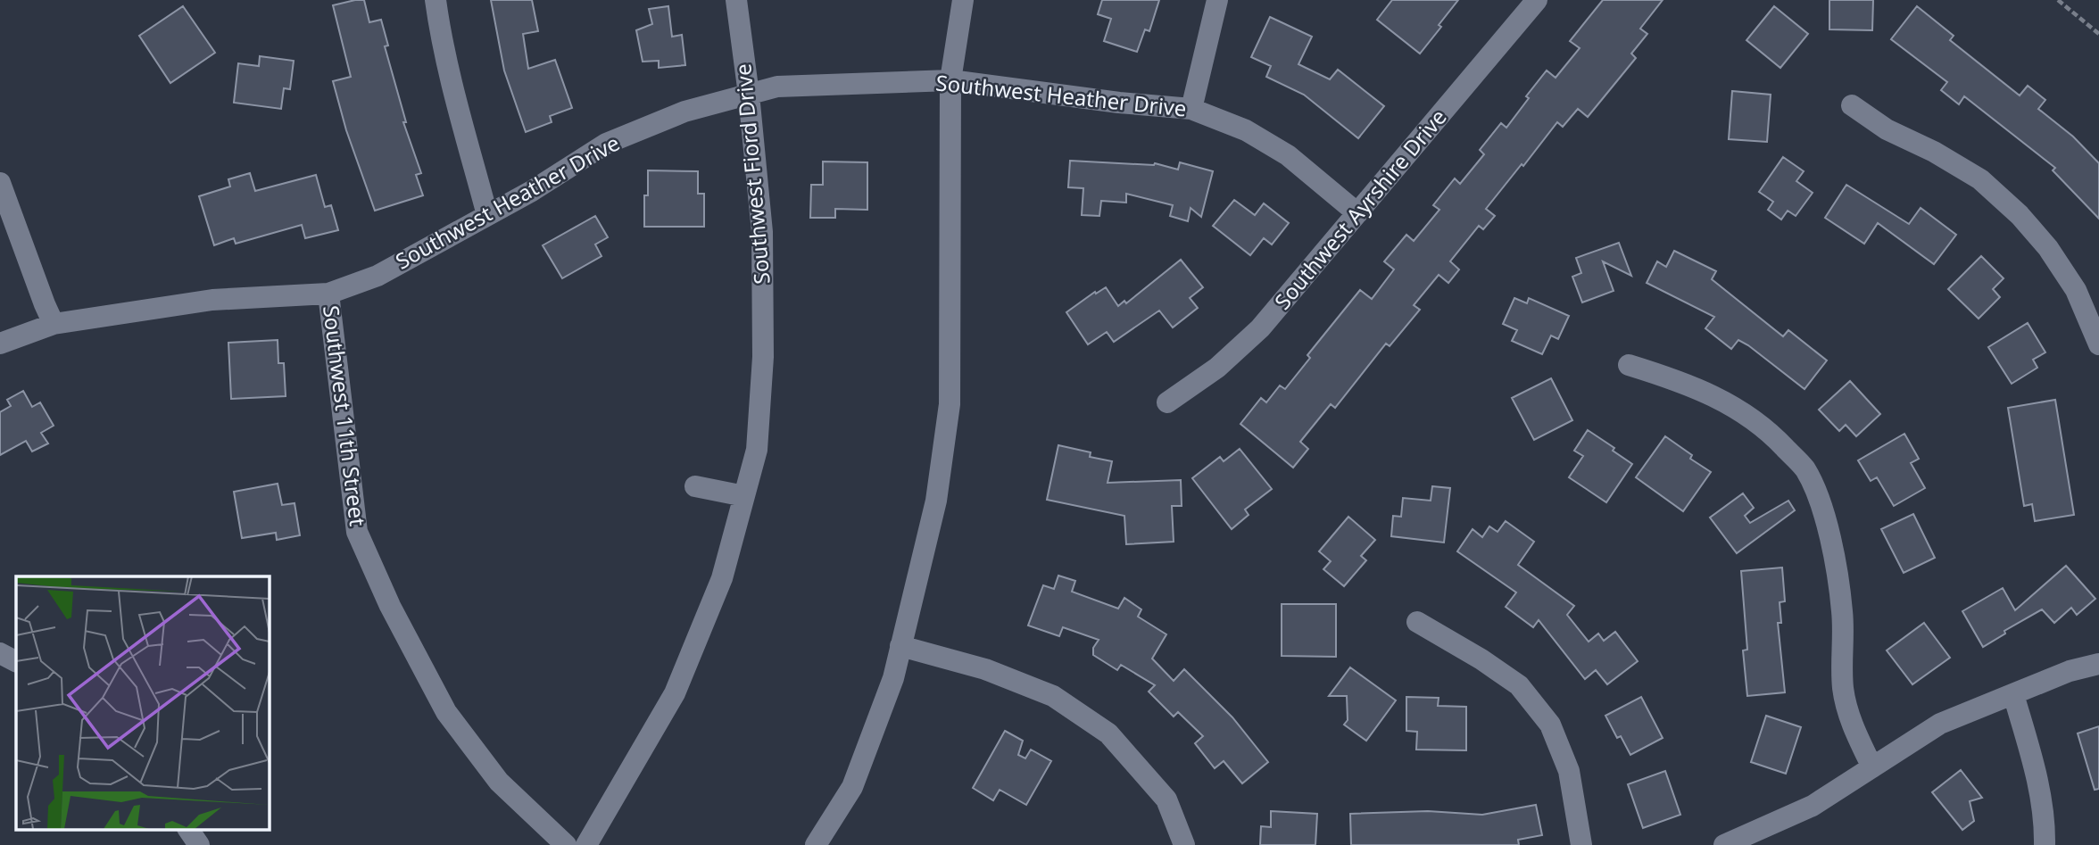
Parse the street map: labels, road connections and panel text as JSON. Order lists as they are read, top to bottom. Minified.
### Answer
{"streets":{"street":["Southwest Heather Drive","Southwest Fiord Drive","Southwest Ayrshire Drive","Southwest 11th Street"]},"crossings":[["Southwest Heather Drive","Southwest Fiord Drive"],["Southwest Heather Drive","Southwest Ayrshire Drive"],["Southwest Heather Drive","Southwest 11th Street"]]}
